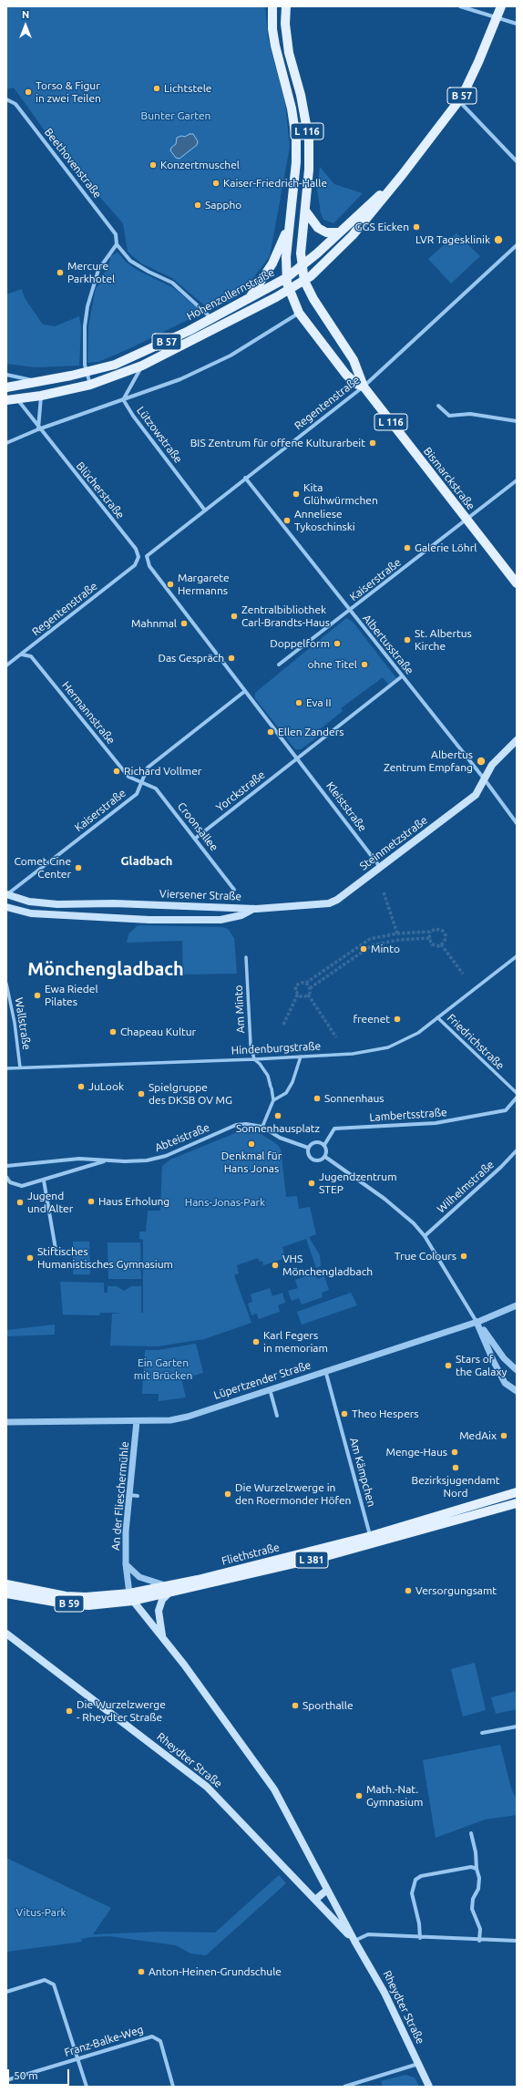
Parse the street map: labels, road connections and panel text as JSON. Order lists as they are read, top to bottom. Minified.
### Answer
{"streets":{"main road":["B 57","L 116","Hohenzollernstraße","Bismarckstraße","Steinmetzstraße","Viersener Straße","Fliethstraße","L 381","B 59","Rheydter Straße"],"street":["Beethovenstraße","Regentenstraße","Lützowstraße","Blücherstraße","Kaiserstraße","Albertusstraße","Hermannstraße","Yorckstraße","Kleiststraße","Croonsallee","Am Minto","Wallstraße","Friedrichstraße","Hindenburgstraße","Lambertsstraße","Abteistraße","Wilhelmstraße","Lüpertzender Straße","Am Kämpchen","An der Flieschermühle","Franz-Balke-Weg"]},"crossings":[["B 57","Hohenzollernstraße"],["B 57","Blücherstraße"],["L 116","Hohenzollernstraße"],["L 116","Bismarckstraße"],["Beethovenstraße","Hohenzollernstraße"],["Hohenzollernstraße","Bismarckstraße"],["Regentenstraße","Lützowstraße"],["Regentenstraße","Bismarckstraße"],["Regentenstraße","Blücherstraße"],["Regentenstraße","Albertusstraße"],["Regentenstraße","Hermannstraße"],["Regentenstraße","Kleiststraße"],["Bismarckstraße","Kaiserstraße"],["Kaiserstraße","Albertusstraße"],["Kaiserstraße","Hermannstraße"],["Kaiserstraße","Kleiststraße"],["Kaiserstraße","Croonsallee"],["Kaiserstraße","Viersener Straße"],["Albertusstraße","Yorckstraße"],["Albertusstraße","Steinmetzstraße"],["Hermannstraße","Croonsallee"],["Yorckstraße","Kleiststraße"],["Yorckstraße","Croonsallee"],["Kleiststraße","Steinmetzstraße"],["Steinmetzstraße","Viersener Straße"],["Am Minto","Hindenburgstraße"],["Wallstraße","Hindenburgstraße"],["Friedrichstraße","Hindenburgstraße"],["Lüpertzender Straße","Am Kämpchen"],["Lüpertzender Straße","An der Flieschermühle"],["Am Kämpchen","Fliethstraße"],["An der Flieschermühle","Fliethstraße"],["An der Flieschermühle","Rheydter Straße"],["Fliethstraße","Rheydter Straße"]],"districts":["Gladbach","Mönchengladbach"],"parks":["Bunter Garten","Hans-Jonas-Park","Ein Garten mit Brücken","Vitus-Park"],"places":["Lichtstele","Torso & Figur in zwei Teilen","Konzertmuschel","Kaiser-Friedrich-Halle","Sappho","GGS Eicken","LVR Tagesklinik","Mercure Parkhotel","BIS Zentrum für offene Kulturarbeit","Kita Glühwürmchen","Anneliese Tykoschinski","Galerie Löhrl","Margarete Hermanns","Zentralbibliothek Carl-Brandts-Haus","Mahnmal","St. Albertus Kirche","Doppelform","Das Gespräch","ohne Titel","Eva II","Ellen Zanders","Albertus Zentrum Empfang","Richard Vollmer","Comet Cine Center","Minto","Ewa Riedel Pilates","freenet","Chapeau Kultur","JuLook","Spielgruppe des DKSB OV MG","Sonnenhaus","Sonnenhausplatz","Denkmal für Hans Jonas","Jugendzentrum STEP","Haus Erholung","Jugend und Alter","True Colours","Stiftisches Humanistisches Gymnasium","VHS Mönchengladbach","Karl Fegers in memoriam","Stars of the Galaxy","Theo Hespers","MedAix","Menge-Haus","Bezirksjugendamt Nord","Die Wurzelzwerge in den Roermonder Höfen","Versorgungsamt","Sporthalle","Die Wurzelzwerge - Rheydter Straße","Math.-Nat. Gymnasium","Anton-Heinen-Grundschule"],"scale_bar":"50 m","north":"top"}
